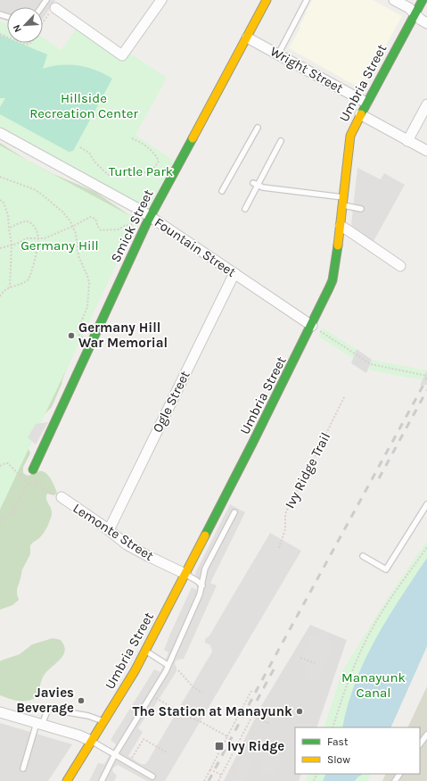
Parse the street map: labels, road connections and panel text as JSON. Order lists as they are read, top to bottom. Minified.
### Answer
{"streets":{"main road":["Umbria Street","Smick Street"],"street":["Wright Street","Fountain Street","Ogle Street","Lemonte Street"],"path":["Ivy Ridge Trail"]},"crossings":[["Wright Street","Umbria Street"],["Wright Street","Smick Street"],["Umbria Street","Fountain Street"],["Umbria Street","Lemonte Street"],["Smick Street","Fountain Street"],["Fountain Street","Ogle Street"],["Ogle Street","Lemonte Street"]],"parks":["Hillside Recreation Center","Turtle Park","Germany Hill","Manayunk Canal"],"places":{"other":["Germany Hill War Memorial","Javies Beverage","The Station at Manayunk"],"transit":["Ivy Ridge"]},"legend":["Fast","Slow"],"north":"bottom left"}
